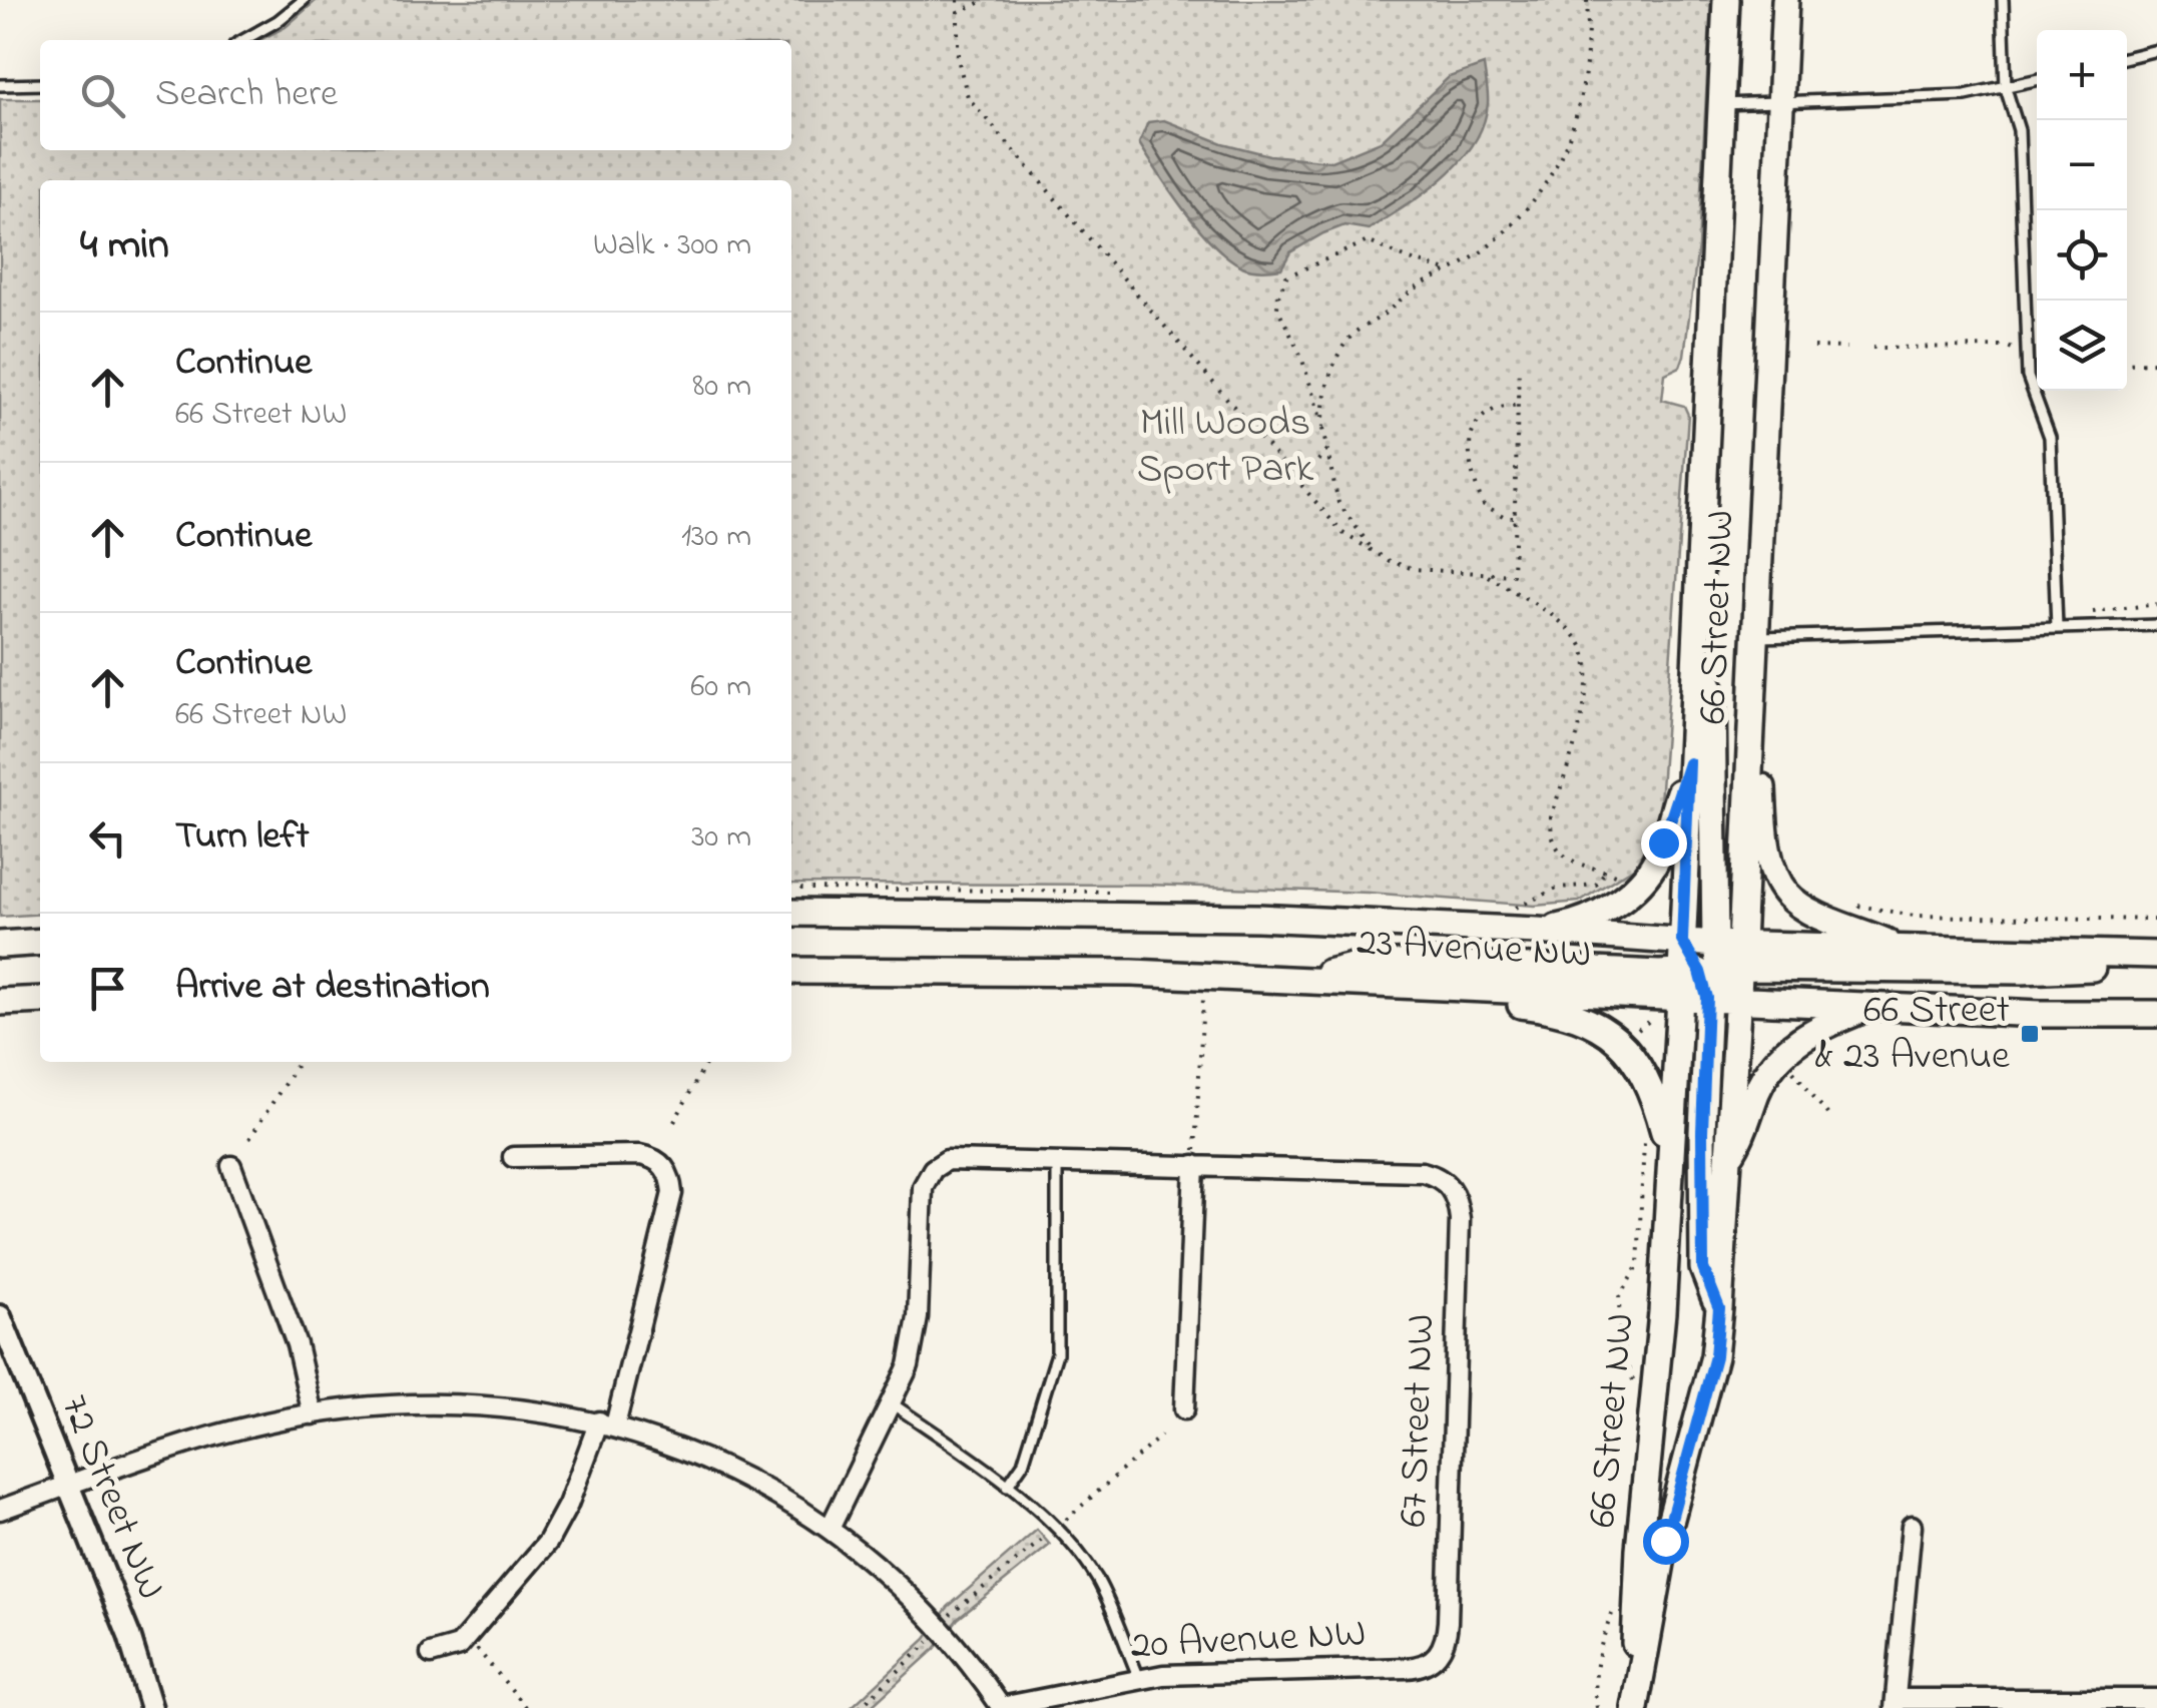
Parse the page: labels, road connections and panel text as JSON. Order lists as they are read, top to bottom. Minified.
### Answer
{"streets":{"main road":["66 Street NW","23 Avenue NW"],"street":["67 Street NW","72 Street NW","20 Avenue NW"]},"crossings":[["66 Street NW","23 Avenue NW"],["67 Street NW","20 Avenue NW"]],"parks":["Mill Woods Sport Park"],"places":{"transit":["66 Street & 23 Avenue"]},"page":{"map_buttons":["+","−"],"search":"Search here","heading":["4 min","Walk · 300 m"],"list":[["Continue","66 Street NW","80 m"],["Continue","130 m"],["Continue","66 Street NW","60 m"],["Turn left","30 m"],"Arrive at destination"]}}
